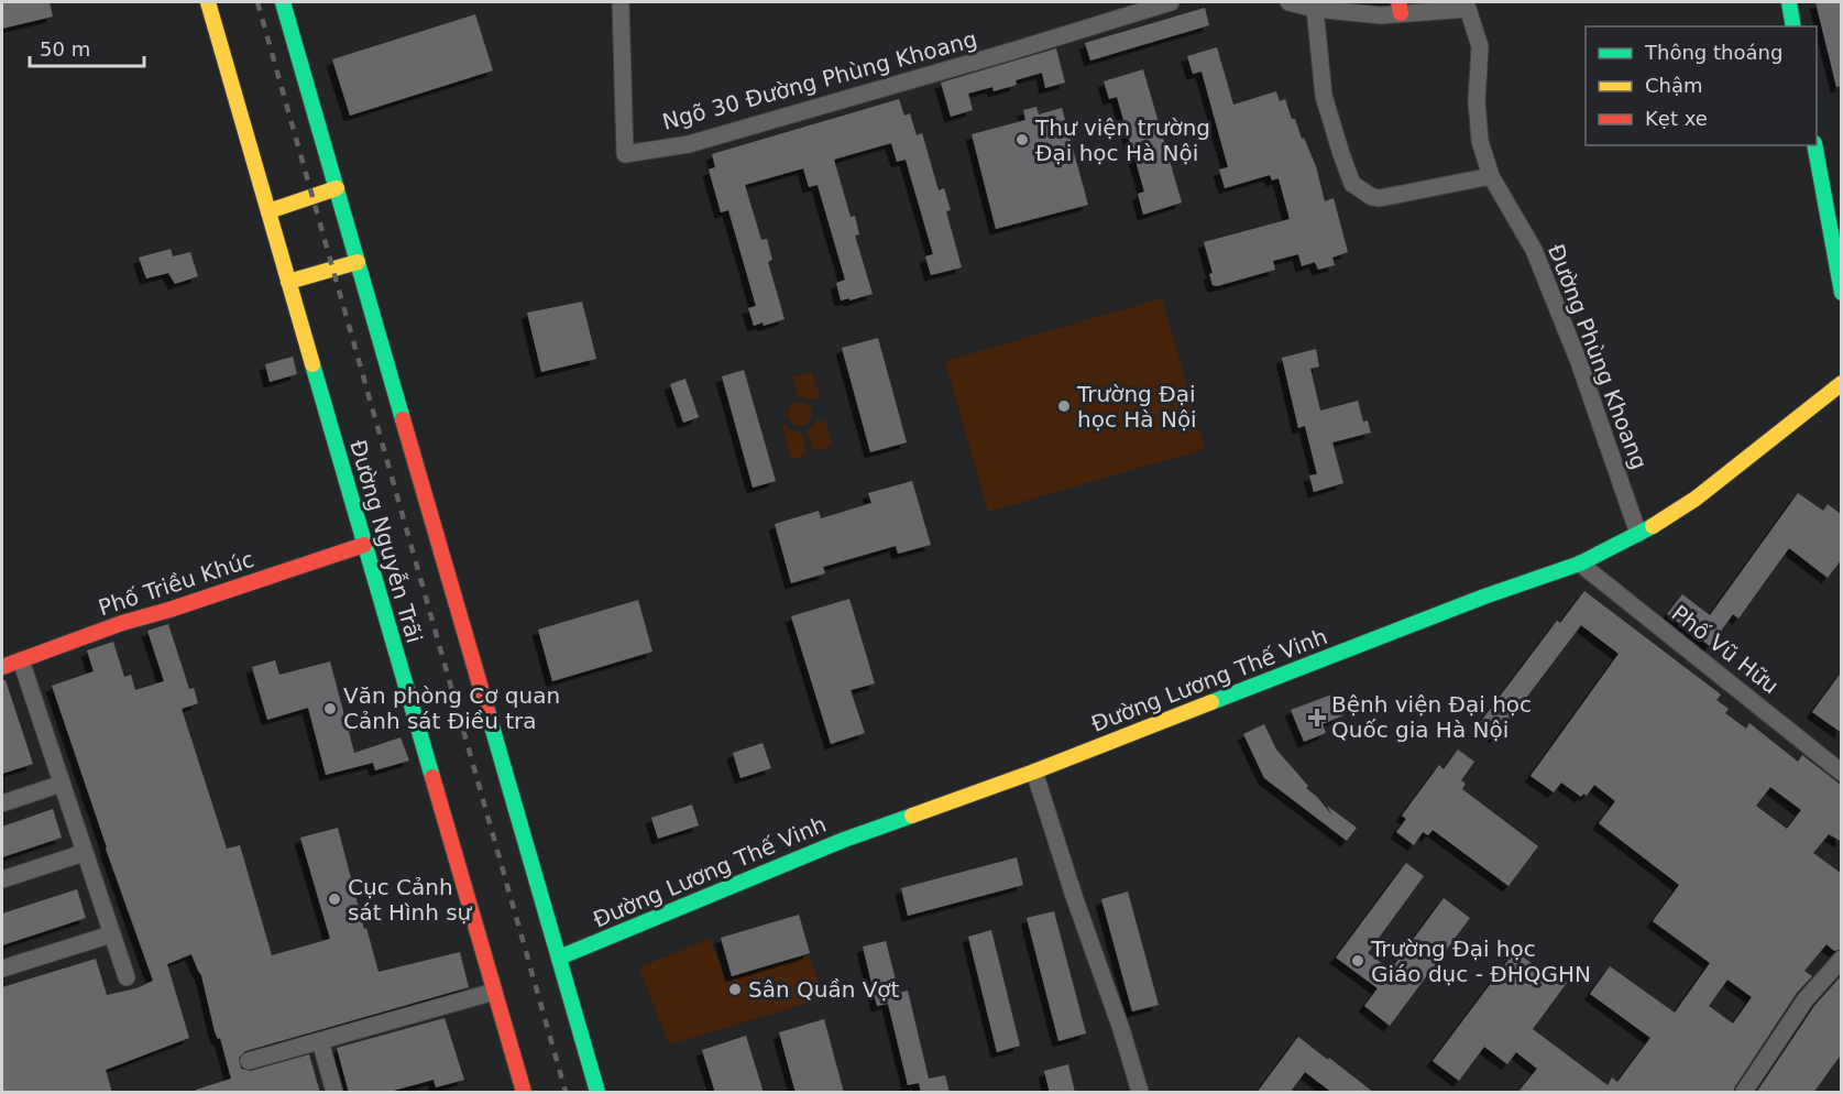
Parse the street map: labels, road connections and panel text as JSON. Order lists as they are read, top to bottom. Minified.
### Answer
{"streets":{"main road":["Đường Nguyễn Trãi","Phố Triều Khúc","Đường Lương Thế Vinh"],"street":["Ngõ 30 Đường Phùng Khoang","Đường Phùng Khoang","Phố Vũ Hữu"]},"crossings":[["Đường Phùng Khoang","Đường Lương Thế Vinh"],["Đường Nguyễn Trãi","Phố Triều Khúc"],["Phố Vũ Hữu","Đường Lương Thế Vinh"]],"places":{"other":["Thư viện trường Đại học Hà Nội","Trường Đại học Hà Nội","Văn phòng Cơ quan Cảnh sát Điều tra","Cục Cảnh sát Hình sự","Trường Đại học Giáo dục - ĐHQGHN","Sân Quần Vợt"],"health":["Bệnh viện Đại học Quốc gia Hà Nội"]},"legend":["Thông thoáng","Chậm","Kẹt xe"],"scale_bar":"50 m"}
